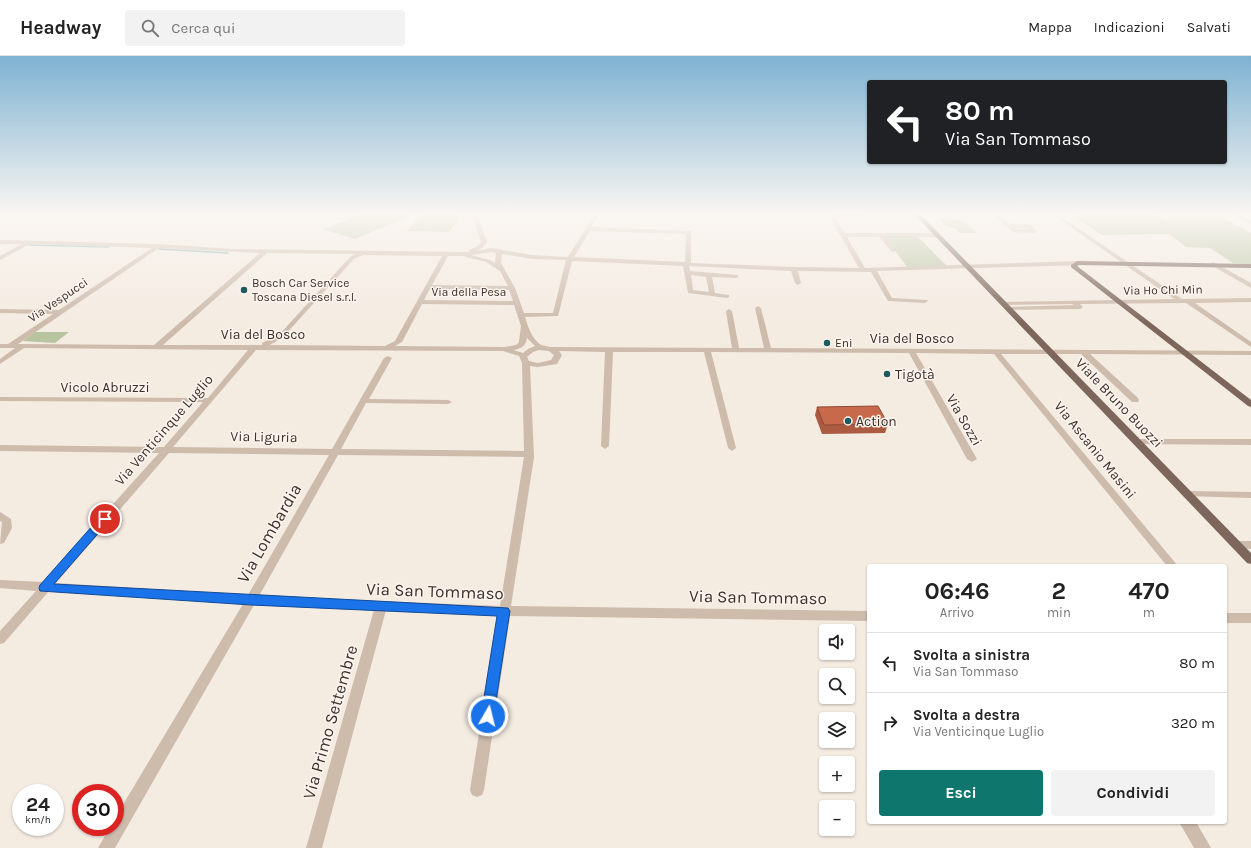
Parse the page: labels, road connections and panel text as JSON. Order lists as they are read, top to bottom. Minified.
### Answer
{"streets":{"main road":["Viale Bruno Buozzi"],"street":["Via Ho Chi Min","Via della Pesa","Via Vespucci","Via del Bosco","Vicolo Abruzzi","Via Sozzi","Via Venticinque Luglio","Via Liguria","Via Ascanio Masini","Via Lombardia","Via San Tommaso","Via Primo Settembre"]},"crossings":[["Via Ho Chi Min","Viale Bruno Buozzi"],["Via della Pesa","Via del Bosco"],["Via Vespucci","Via del Bosco"],["Via del Bosco","Viale Bruno Buozzi"],["Via del Bosco","Via Sozzi"],["Via del Bosco","Via Venticinque Luglio"],["Via del Bosco","Via Ascanio Masini"],["Via del Bosco","Via Lombardia"],["Vicolo Abruzzi","Via Venticinque Luglio"],["Via Venticinque Luglio","Via Liguria"],["Via Venticinque Luglio","Via San Tommaso"],["Via Liguria","Via Lombardia"],["Via Lombardia","Via San Tommaso"],["Via San Tommaso","Via Primo Settembre"]],"places":["Bosch Car Service Toscana Diesel s.r.l.","Eni","Tigotà","Action"],"page":{"header":"Headway","search":"Cerca qui","nav":["Mappa","Indicazioni","Salvati"],"turn":["80 m","Via San Tommaso"],"eta":["06:46","Arrivo","2","min","470","m"],"map_buttons":["+","−"],"list":[{"name":"Svolta a sinistra","note":"Via San Tommaso","value":"80 m"},{"name":"Svolta a destra","note":"Via Venticinque Luglio","value":"320 m"}],"buttons":["Esci","Condividi"],"speed":"24 km/h","limit":"30"}}
